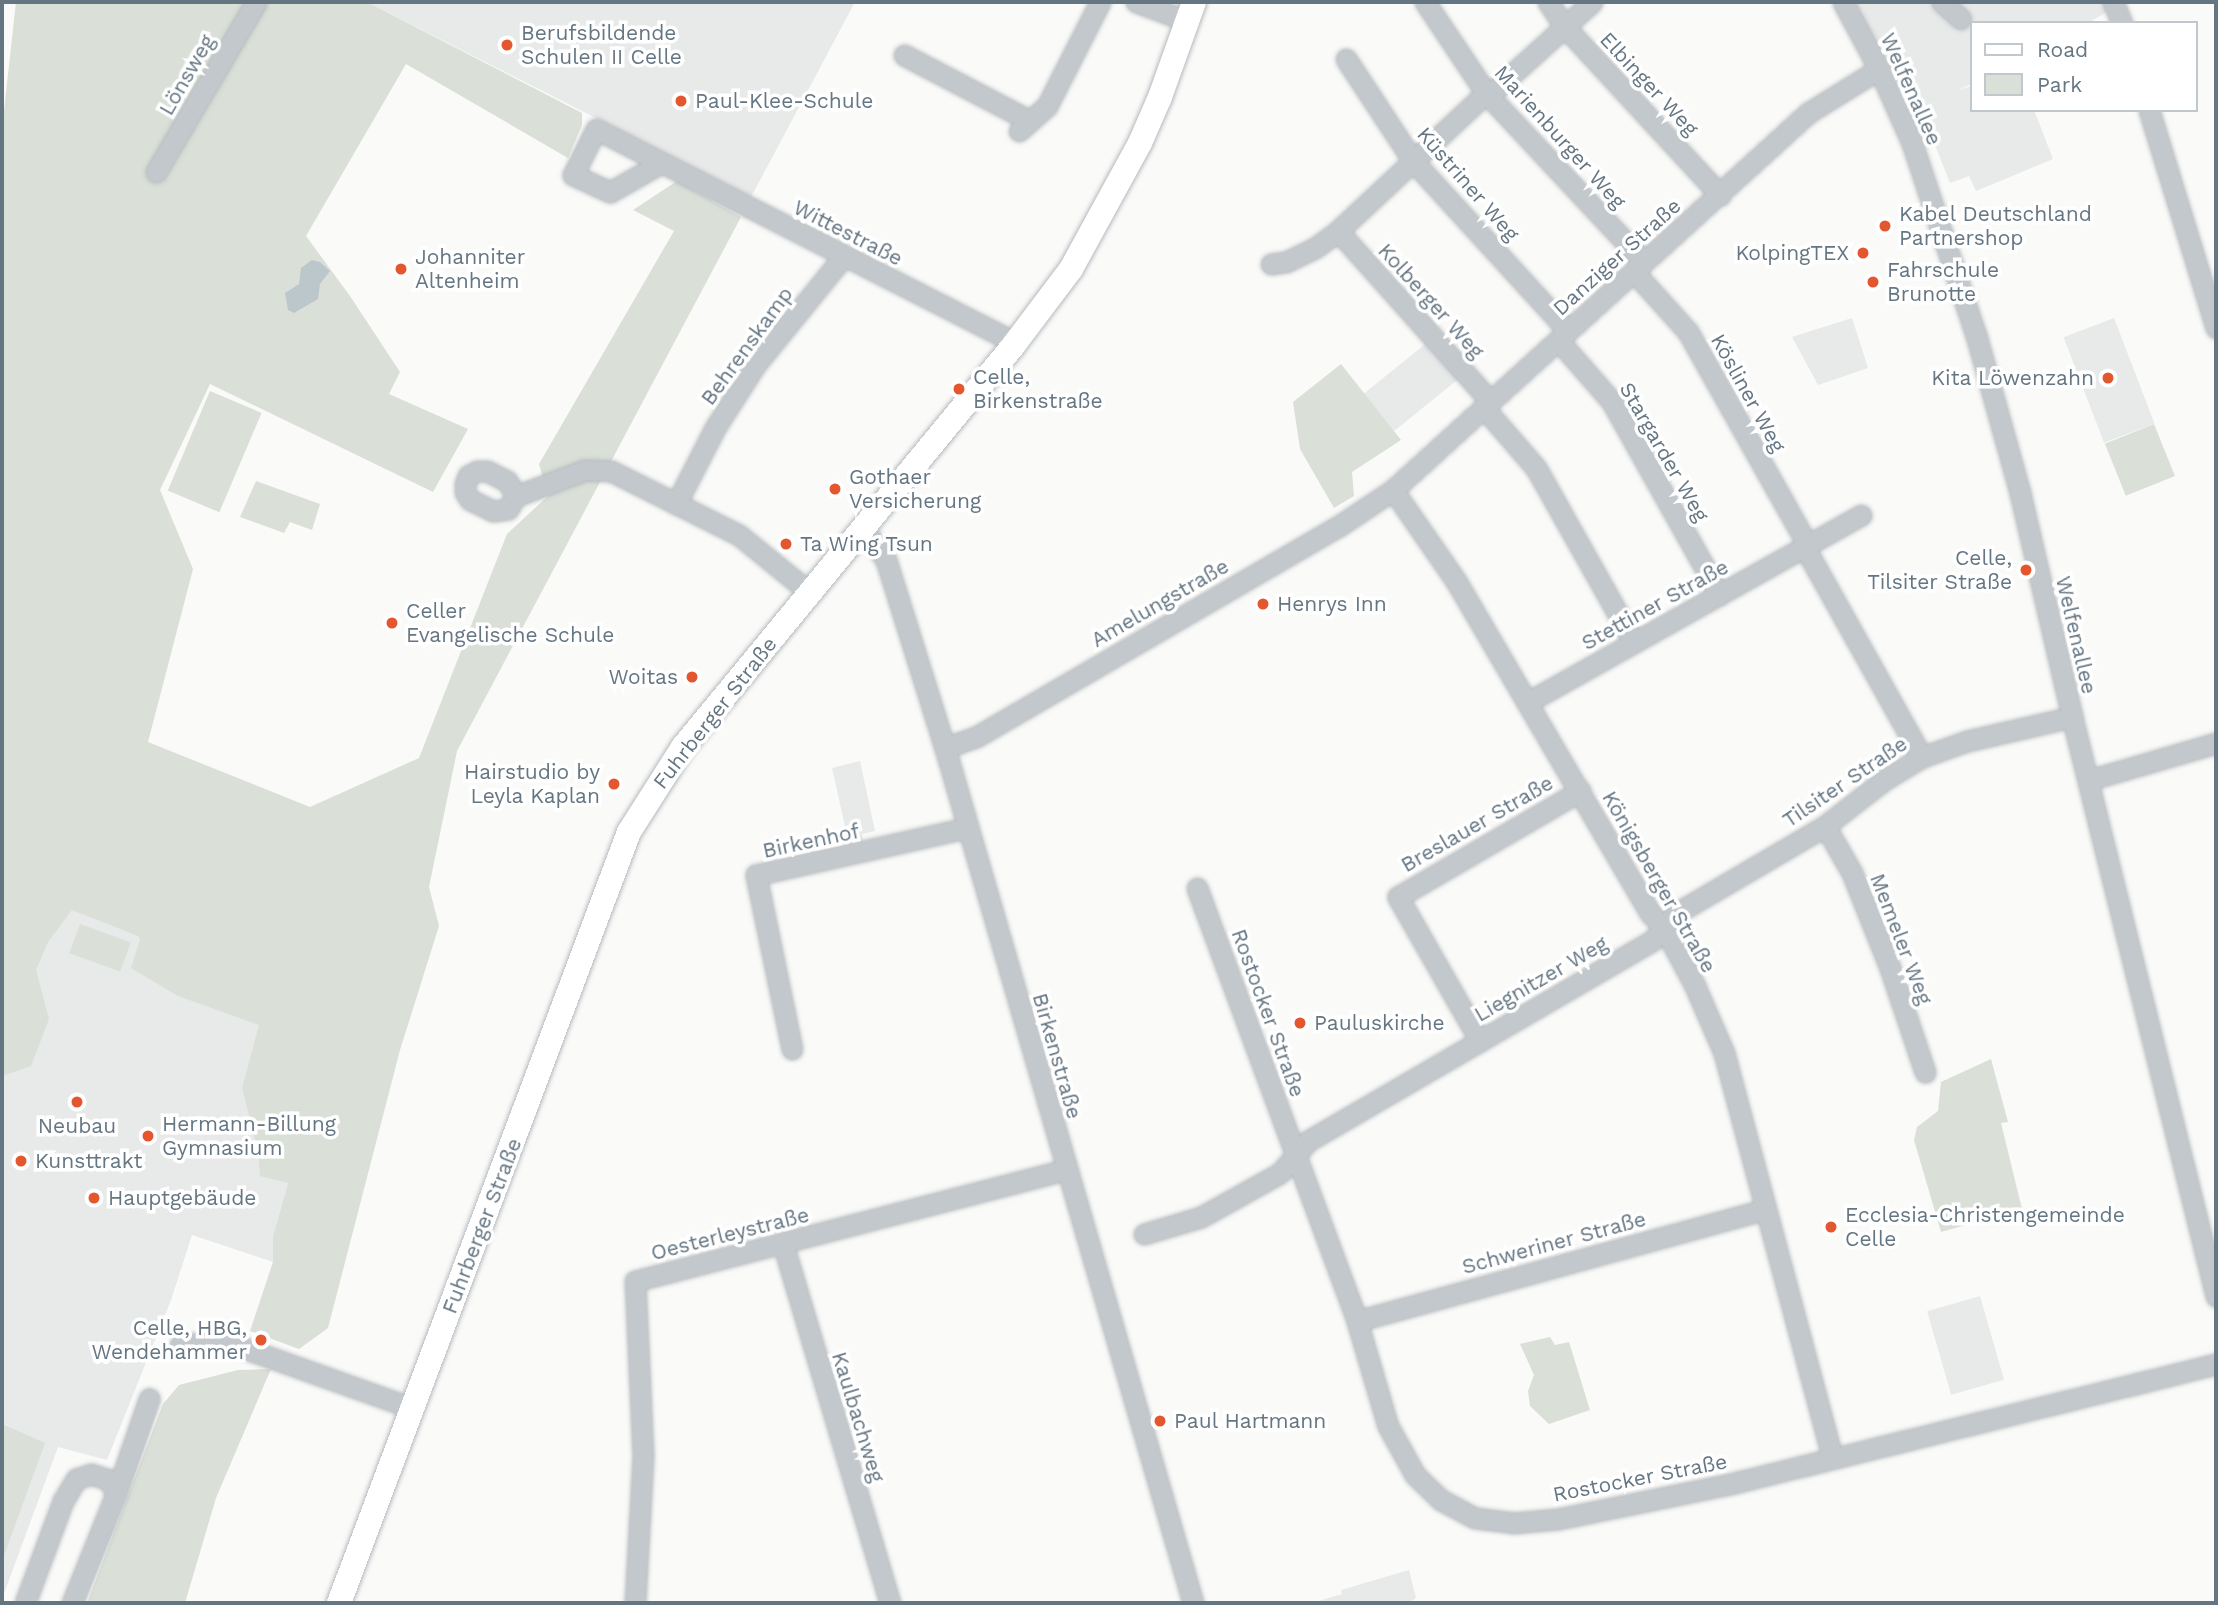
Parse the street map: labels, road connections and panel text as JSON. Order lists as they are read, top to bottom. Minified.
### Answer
{"streets":{"main road":["Fuhrberger Straße"],"street":["Lönsweg","Elbinger Weg","Welfenallee","Marienburger Weg","Küstriner Weg","Wittestraße","Danziger Straße","Kolberger Weg","Behrenskamp","Kösliner Weg","Stargarder Weg","Amelungstraße","Stettiner Straße","Tilsiter Straße","Breslauer Straße","Birkenhof","Königsberger Straße","Memeler Weg","Liegnitzer Weg","Rostocker Straße","Birkenstraße","Oesterleystraße","Schweriner Straße","Kaulbachweg"]},"crossings":[["Elbinger Weg","Danziger Straße"],["Welfenallee","Danziger Straße"],["Welfenallee","Tilsiter Straße"],["Marienburger Weg","Danziger Straße"],["Marienburger Weg","Kösliner Weg"],["Küstriner Weg","Danziger Straße"],["Küstriner Weg","Stargarder Weg"],["Wittestraße","Behrenskamp"],["Wittestraße","Fuhrberger Straße"],["Danziger Straße","Kolberger Weg"],["Danziger Straße","Kösliner Weg"],["Danziger Straße","Stargarder Weg"],["Danziger Straße","Amelungstraße"],["Danziger Straße","Königsberger Straße"],["Kolberger Weg","Stettiner Straße"],["Kösliner Weg","Stettiner Straße"],["Stargarder Weg","Stettiner Straße"],["Amelungstraße","Königsberger Straße"],["Amelungstraße","Birkenstraße"],["Stettiner Straße","Königsberger Straße"],["Fuhrberger Straße","Birkenstraße"],["Tilsiter Straße","Königsberger Straße"],["Tilsiter Straße","Memeler Weg"],["Tilsiter Straße","Liegnitzer Weg"],["Breslauer Straße","Königsberger Straße"],["Breslauer Straße","Liegnitzer Weg"],["Birkenhof","Birkenstraße"],["Königsberger Straße","Liegnitzer Weg"],["Königsberger Straße","Rostocker Straße"],["Königsberger Straße","Schweriner Straße"],["Liegnitzer Weg","Rostocker Straße"],["Rostocker Straße","Schweriner Straße"],["Birkenstraße","Oesterleystraße"],["Oesterleystraße","Kaulbachweg"]],"places":["Berufsbildende Schulen II Celle","Paul-Klee-Schule","Kabel Deutschland Partnershop","KolpingTEX","Johanniter Altenheim","Fahrschule Brunotte","Kita Löwenzahn","Celle, Birkenstraße","Gothaer Versicherung","Ta Wing Tsun","Celle, Tilsiter Straße","Henrys Inn","Celler Evangelische Schule","Woitas","Hairstudio by Leyla Kaplan","Pauluskirche","Neubau","Hermann-Billung Gymnasium","Kunsttrakt","Hauptgebäude","Ecclesia-Christengemeinde Celle","Celle, HBG, Wendehammer","Paul Hartmann"],"legend":["Road","Park"]}
